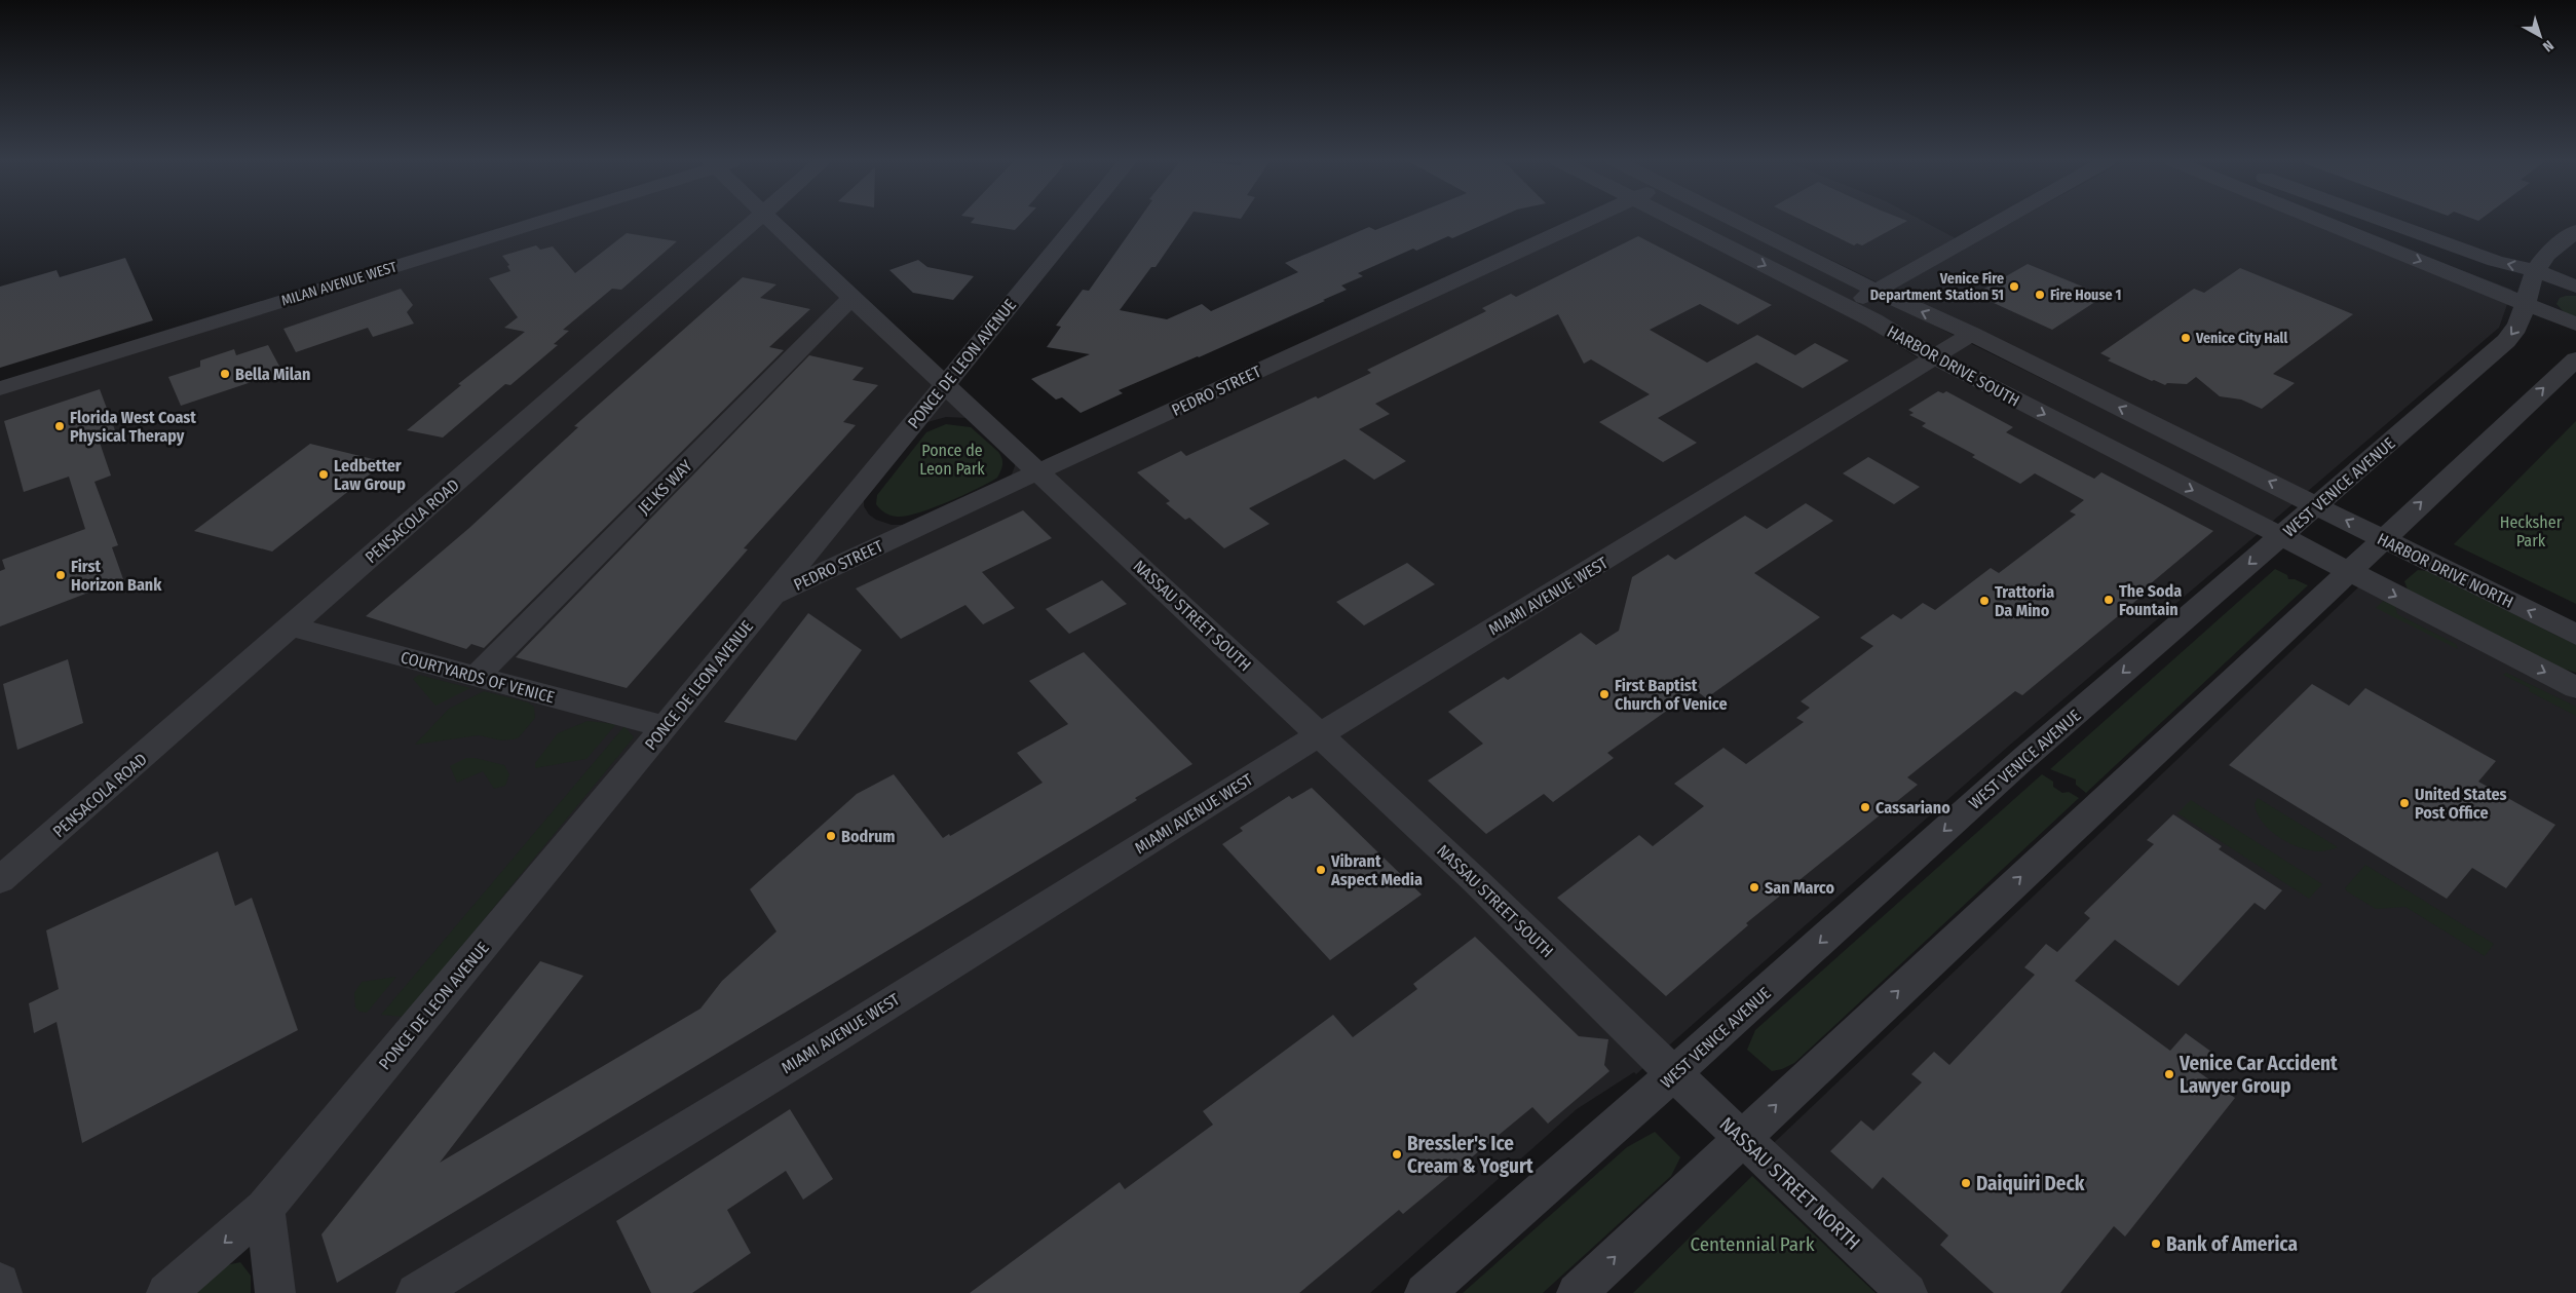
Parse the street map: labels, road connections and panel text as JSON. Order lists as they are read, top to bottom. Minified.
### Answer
{"streets":{"street":["MILAN AVENUE WEST","PONCE DE LEON AVENUE","HARBOR DRIVE SOUTH","PEDRO STREET","JELKS WAY","WEST VENICE AVENUE","PENSACOLA ROAD","HARBOR DRIVE NORTH","MIAMI AVENUE WEST","NASSAU STREET SOUTH","COURTYARDS OF VENICE","NASSAU STREET NORTH"]},"crossings":[["PONCE DE LEON AVENUE","PEDRO STREET"],["PONCE DE LEON AVENUE","NASSAU STREET SOUTH"],["PONCE DE LEON AVENUE","COURTYARDS OF VENICE"],["HARBOR DRIVE SOUTH","WEST VENICE AVENUE"],["HARBOR DRIVE SOUTH","HARBOR DRIVE NORTH"],["HARBOR DRIVE SOUTH","MIAMI AVENUE WEST"],["PEDRO STREET","NASSAU STREET SOUTH"],["JELKS WAY","NASSAU STREET SOUTH"],["JELKS WAY","COURTYARDS OF VENICE"],["WEST VENICE AVENUE","HARBOR DRIVE NORTH"],["WEST VENICE AVENUE","NASSAU STREET SOUTH"],["WEST VENICE AVENUE","NASSAU STREET NORTH"],["PENSACOLA ROAD","COURTYARDS OF VENICE"],["MIAMI AVENUE WEST","NASSAU STREET SOUTH"],["NASSAU STREET SOUTH","NASSAU STREET NORTH"]],"parks":["Ponce de Leon Park","Hecksher Park","Centennial Park"],"places":["Venice Fire Department Station 51","Fire House 1","Venice City Hall","Bella Milan","Florida West Coast Physical Therapy","Ledbetter Law Group","First Horizon Bank","The Soda Fountain","Trattoria Da Mino","First Baptist Church of Venice","United States Post Office","Cassariano","Bodrum","Vibrant Aspect Media","San Marco","Venice Car Accident Lawyer Group","Bressler's Ice Cream & Yogurt","Daiquiri Deck","Bank of America"],"north":"bottom right"}
